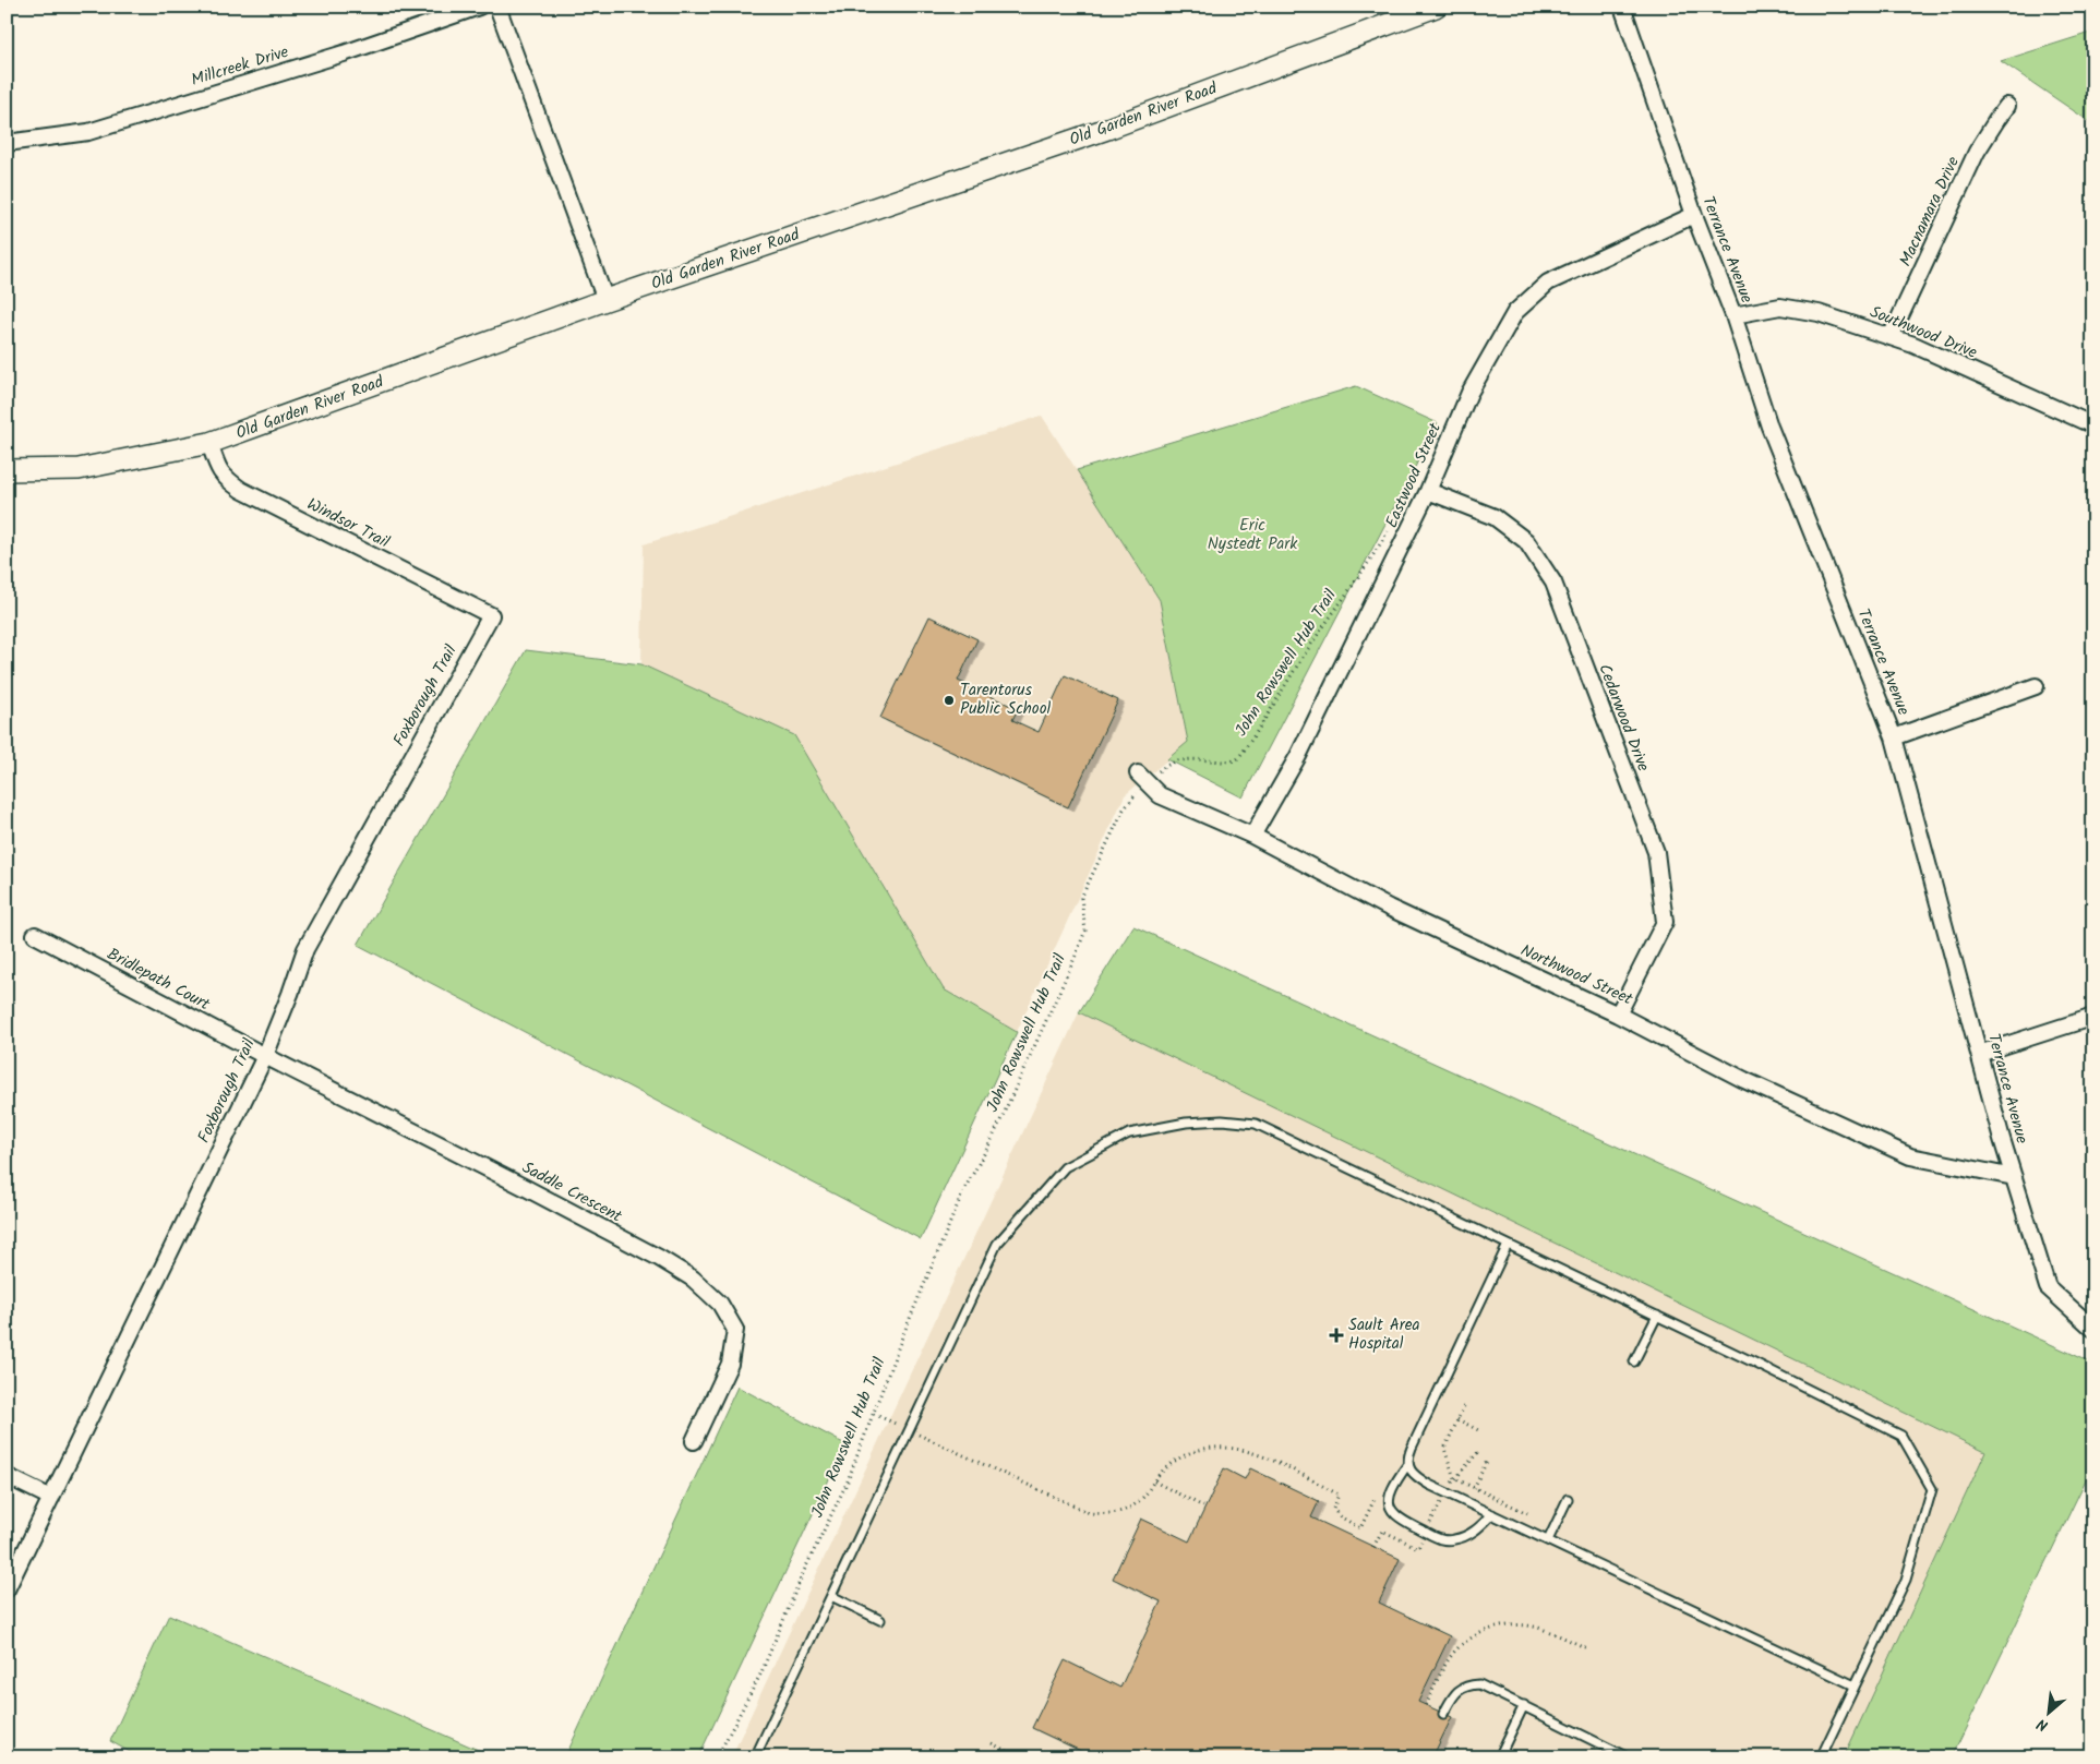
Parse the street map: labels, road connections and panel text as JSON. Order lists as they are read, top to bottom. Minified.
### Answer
{"streets":{"main road":["Old Garden River Road"],"street":["Millcreek Drive","Macnamara Drive","Terrance Avenue","Southwood Drive","Eastwood Street","Windsor Trail","Foxborough Trail","Cedarwood Drive","Northwood Street","Bridlepath Court","Saddle Crescent"],"path":["John Rowswell Hub Trail"]},"crossings":[["Old Garden River Road","Windsor Trail"],["Macnamara Drive","Southwood Drive"],["Terrance Avenue","Southwood Drive"],["Terrance Avenue","Eastwood Street"],["Terrance Avenue","Northwood Street"],["Eastwood Street","Cedarwood Drive"],["Eastwood Street","Northwood Street"],["Windsor Trail","Foxborough Trail"],["John Rowswell Hub Trail","Northwood Street"],["Foxborough Trail","Bridlepath Court"],["Foxborough Trail","Saddle Crescent"],["Cedarwood Drive","Northwood Street"],["Bridlepath Court","Saddle Crescent"]],"parks":["Eric Nystedt Park"],"places":{"other":["Tarentorus Public School"],"health":["Sault Area Hospital"]},"north":"bottom left"}
